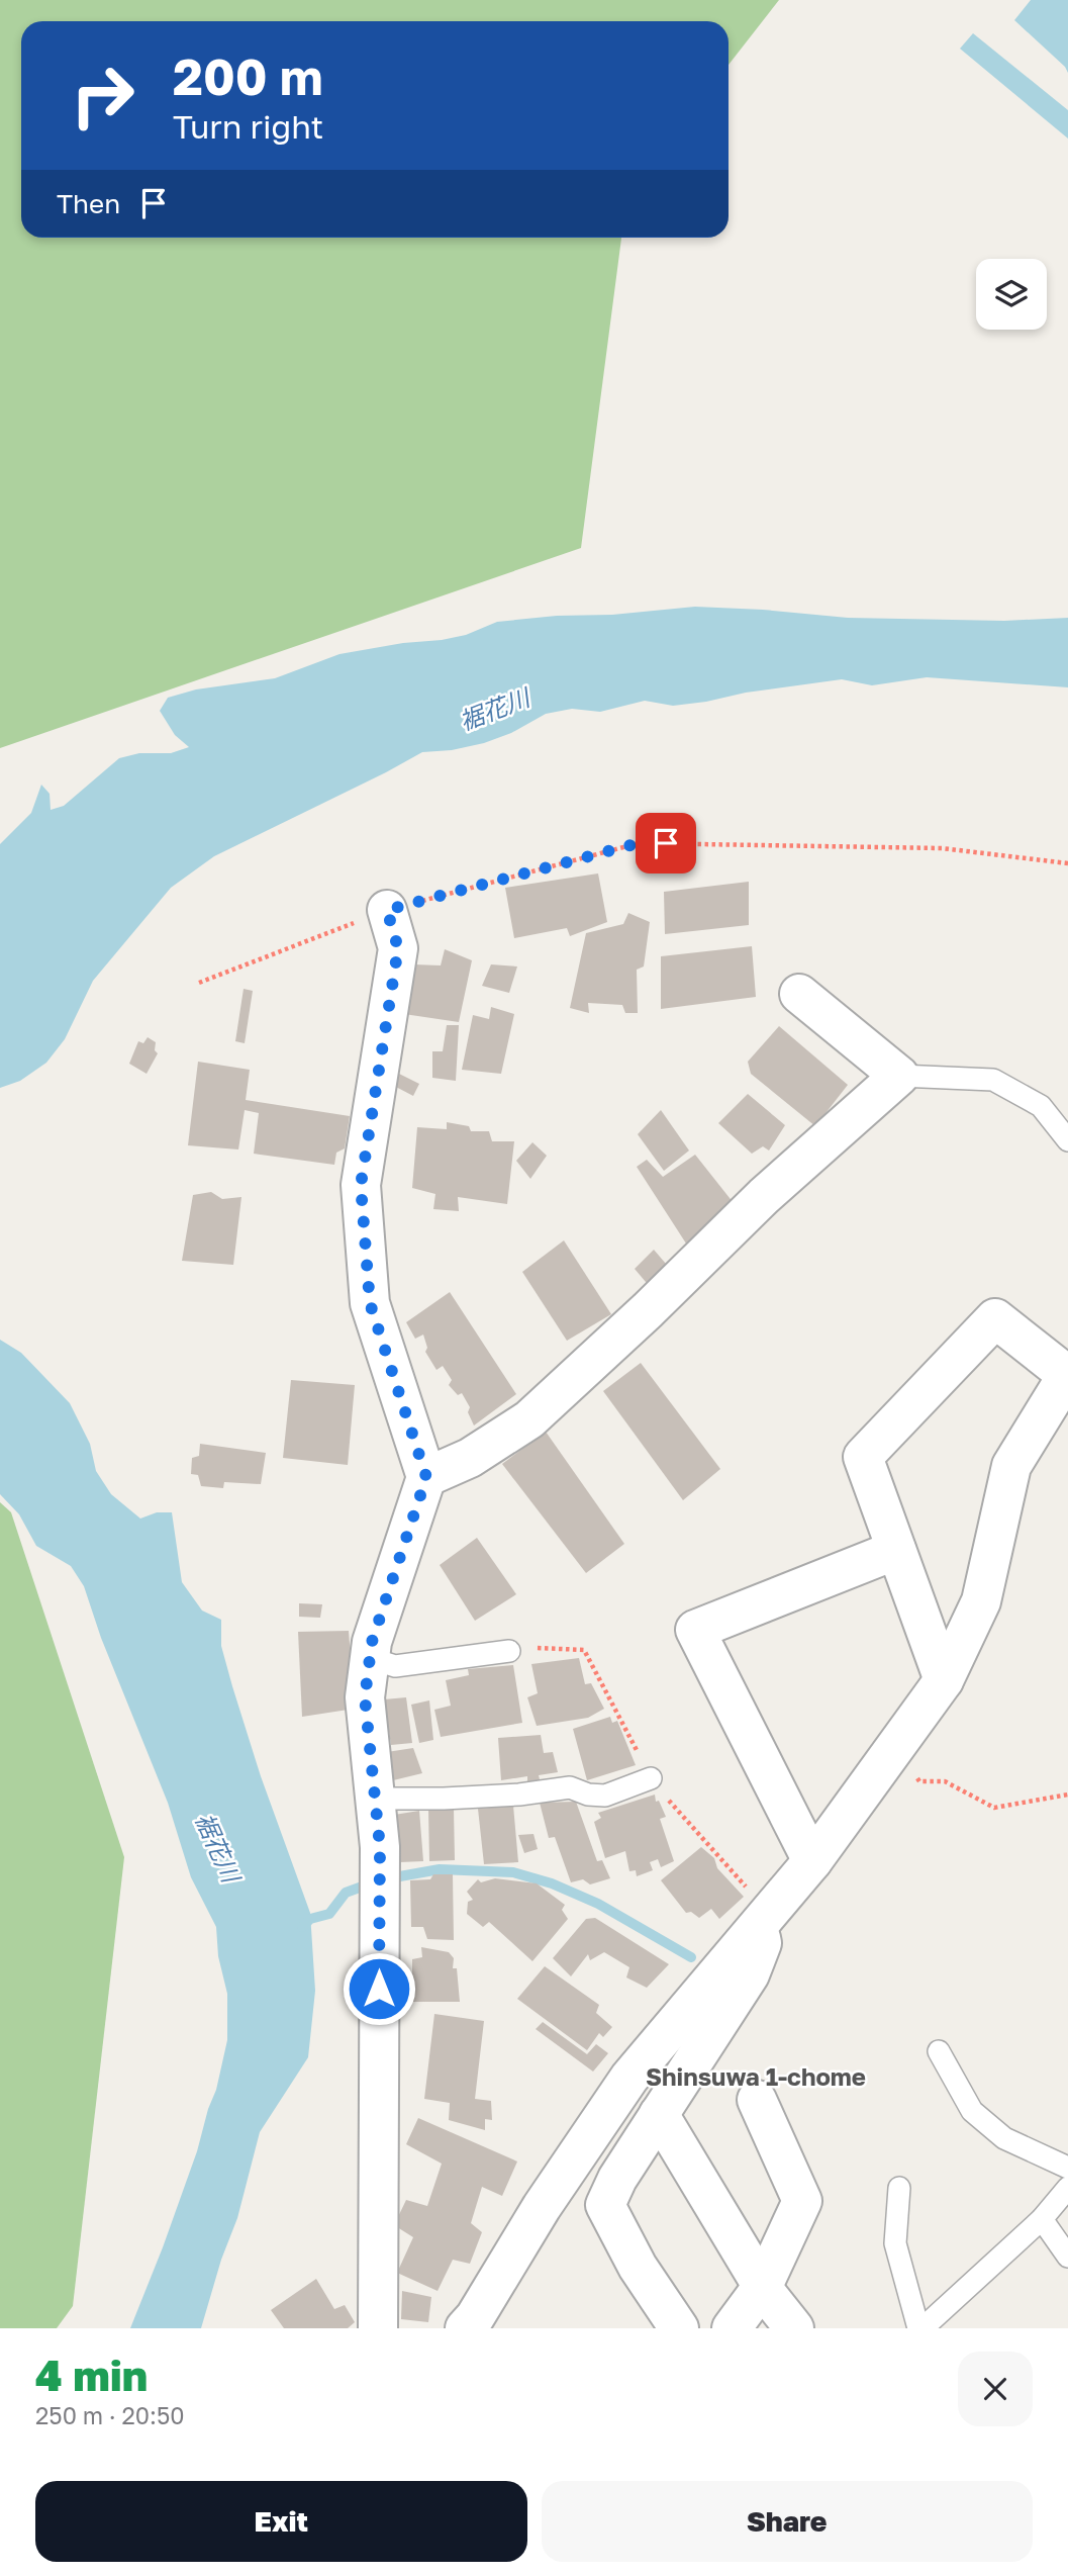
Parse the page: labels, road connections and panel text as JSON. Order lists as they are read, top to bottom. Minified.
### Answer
{"districts":["Shinsuwa 1-chome"],"water":["裾花川"],"page":{"turn":["200 m","Turn right"],"then":"Then","heading":["4 min","250 m · 20:50"],"buttons":["Exit","Share"]}}
